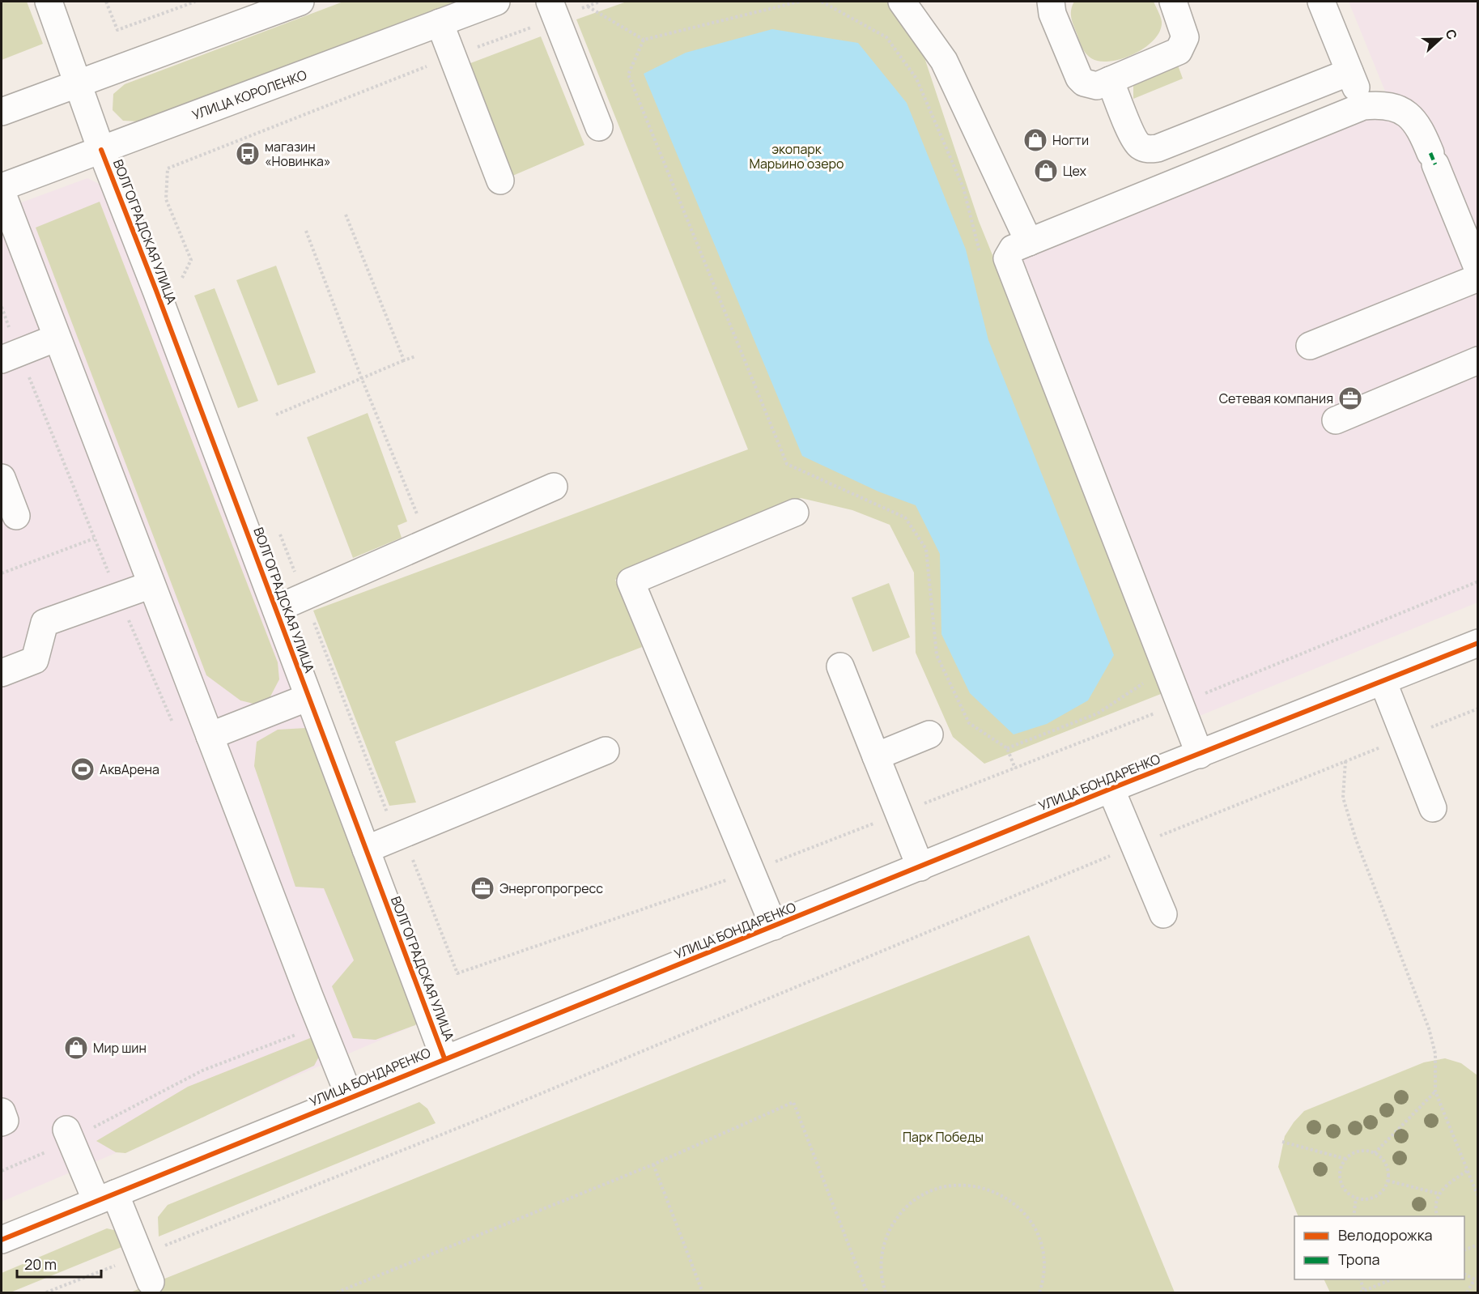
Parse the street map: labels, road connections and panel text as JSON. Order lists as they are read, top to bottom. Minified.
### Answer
{"streets":{"street":["УЛИЦА КОРОЛЕНКО","ВОЛГОГРАДСКАЯ УЛИЦА","УЛИЦА БОНДАРЕНКО"]},"crossings":[["УЛИЦА КОРОЛЕНКО","ВОЛГОГРАДСКАЯ УЛИЦА"],["ВОЛГОГРАДСКАЯ УЛИЦА","УЛИЦА БОНДАРЕНКО"]],"parks":["экопарк Марьино озеро","Парк Победы"],"places":{"shop":["Ногти","Цех","Мир шин"],"bus stop":["магазин «Новинка»"],"office":["Сетевая компания","Энергопрогресс"],"sports":["АквАрена"]},"legend":["Велодорожка","Тропа"],"scale_bar":"20 m","north":"right"}
